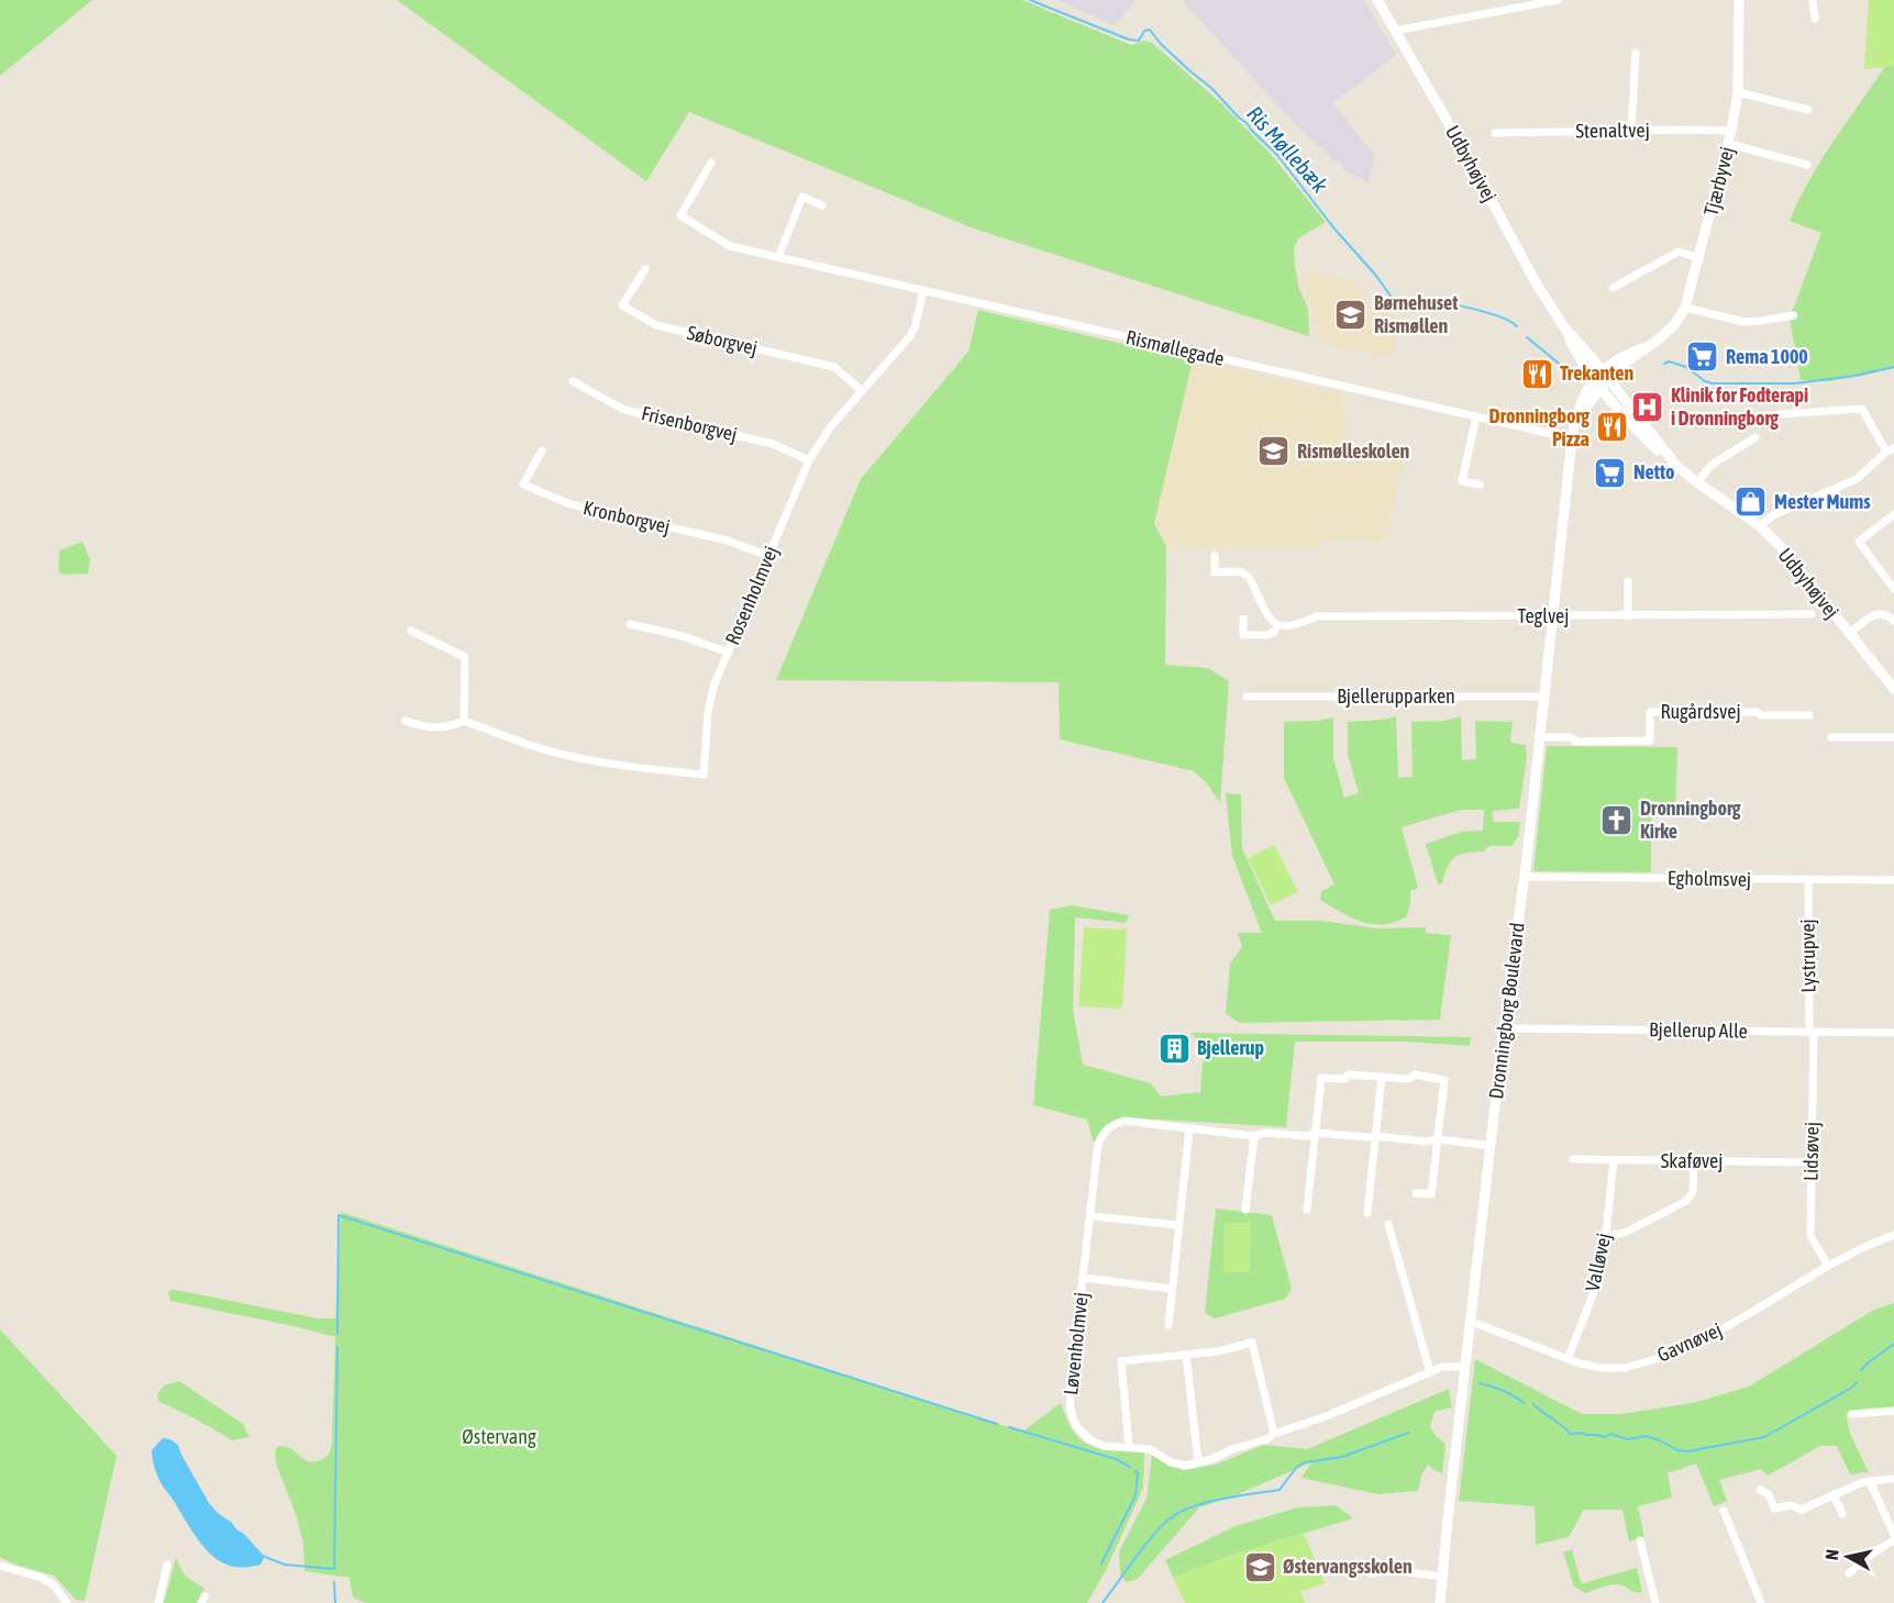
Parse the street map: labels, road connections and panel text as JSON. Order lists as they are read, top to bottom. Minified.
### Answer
{"streets":{"street":["Stenaltvej","Udbyhøjvej","Tjærbyvej","Søborgvej","Rismøllegade","Frisenborgvej","Kronborgvej","Rosenholmvej","Teglvej","Bjellerupparken","Rugårdsvej","Egholmsvej","Lystrupvej","Dronningborg Boulevard","Bjellerup Alle","Lidsøvej","Skaføvej","Valløvej","Gavnøvej","Løvenholmvej"]},"crossings":[["Stenaltvej","Tjærbyvej"],["Udbyhøjvej","Tjærbyvej"],["Udbyhøjvej","Dronningborg Boulevard"],["Tjærbyvej","Dronningborg Boulevard"],["Søborgvej","Rosenholmvej"],["Rismøllegade","Rosenholmvej"],["Rismøllegade","Dronningborg Boulevard"],["Frisenborgvej","Rosenholmvej"],["Kronborgvej","Rosenholmvej"],["Teglvej","Dronningborg Boulevard"],["Bjellerupparken","Dronningborg Boulevard"],["Rugårdsvej","Dronningborg Boulevard"],["Egholmsvej","Lystrupvej"],["Egholmsvej","Dronningborg Boulevard"],["Lystrupvej","Bjellerup Alle"],["Lystrupvej","Lidsøvej"],["Dronningborg Boulevard","Bjellerup Alle"],["Dronningborg Boulevard","Gavnøvej"],["Dronningborg Boulevard","Løvenholmvej"],["Bjellerup Alle","Lidsøvej"],["Lidsøvej","Skaføvej"],["Lidsøvej","Gavnøvej"],["Skaføvej","Valløvej"],["Valløvej","Gavnøvej"]],"water":["Ris Møllebæk"],"parks":["Østervang"],"places":{"school or university":["Børnehuset Rismøllen","Rismølleskolen","Østervangsskolen"],"supermarket":["Rema 1000","Netto"],"restaurant":["Trekanten","Dronningborg Pizza"],"hospital":["Klinik for Fodterapi i Dronningborg"],"shop":["Mester Mums"],"church":["Dronningborg Kirke"],"building":["Bjellerup"]},"north":"left"}
